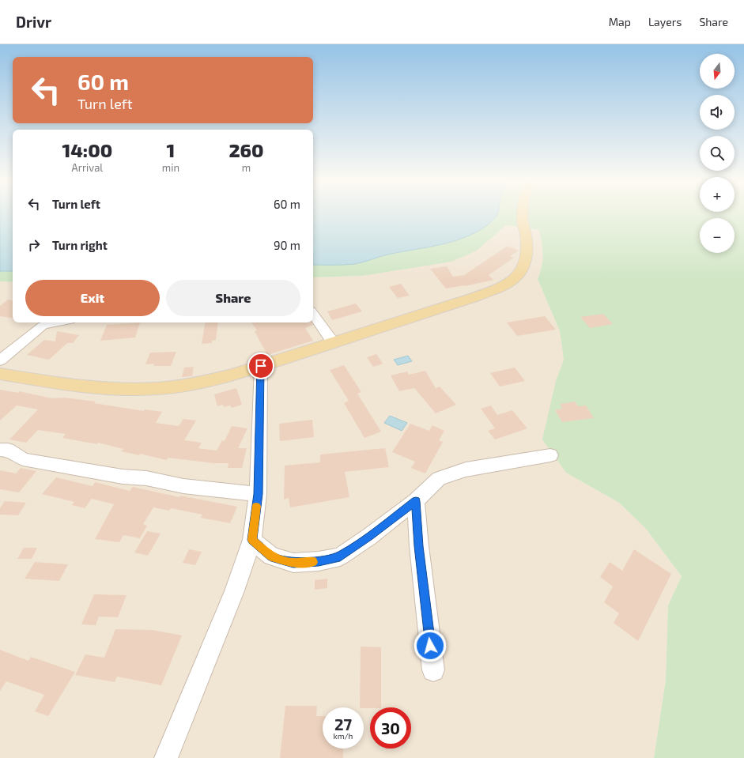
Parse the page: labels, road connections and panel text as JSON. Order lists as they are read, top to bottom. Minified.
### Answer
{"north":"bottom","page":{"header":"Drivr","nav":["Map","Layers","Share"],"map_buttons":["+","−"],"turn":["60 m","Turn left"],"eta":["14:00","Arrival","1","min","260","m"],"list":[{"name":"Turn left","value":"60 m"},{"name":"Turn right","value":"90 m"}],"buttons":["Exit","Share"],"speed":"27 km/h","limit":"30"}}
